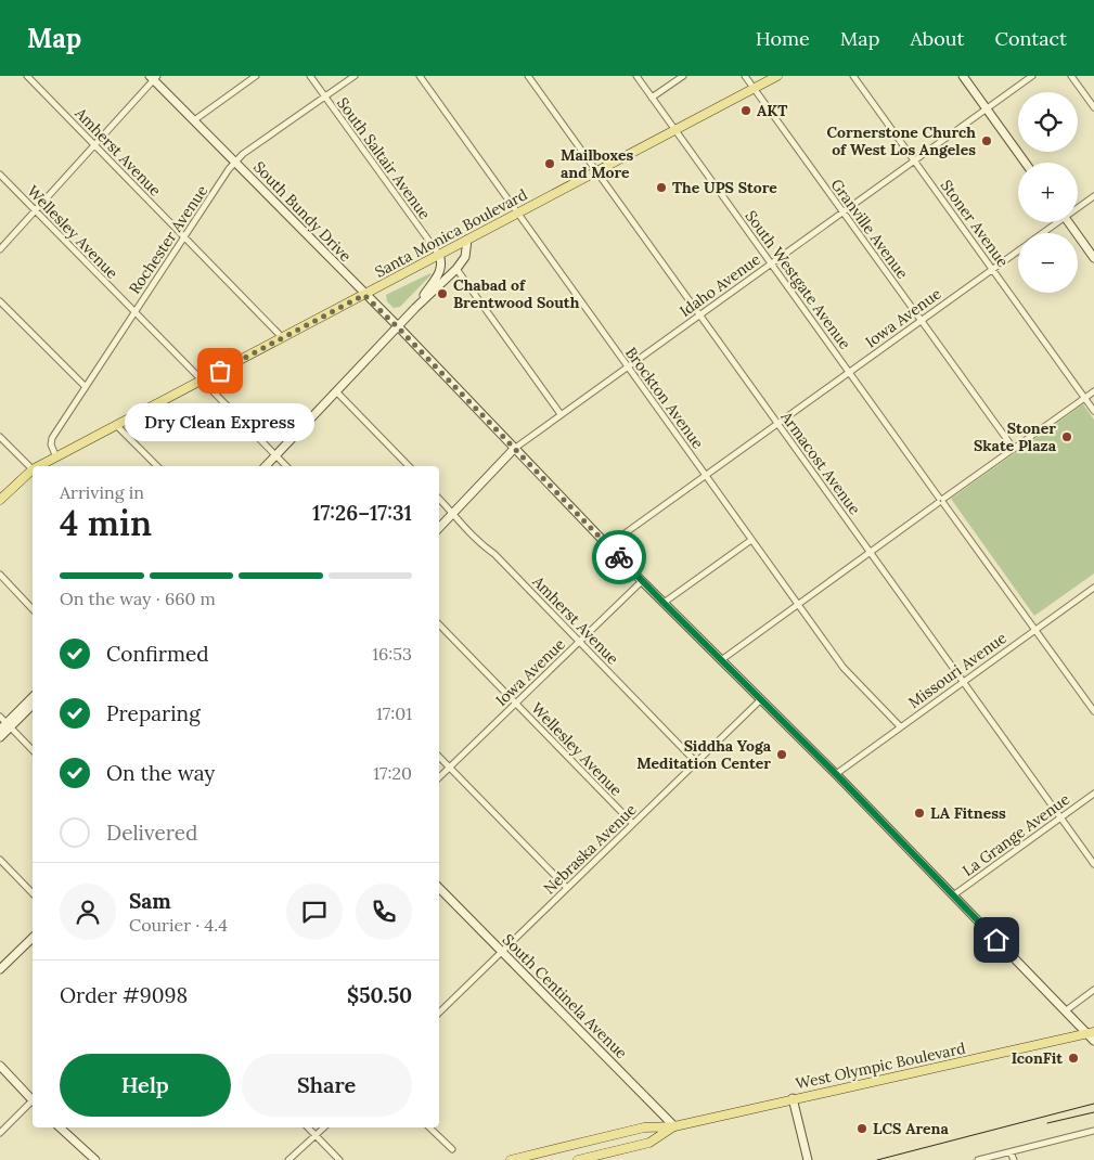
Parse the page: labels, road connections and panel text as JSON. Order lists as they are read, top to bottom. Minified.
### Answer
{"streets":{"main road":["South Bundy Drive","Santa Monica Boulevard","Idaho Avenue","South Centinela Avenue","West Olympic Boulevard"],"street":["Amherst Avenue","South Saltair Avenue","Stoner Avenue","Granville Avenue","Wellesley Avenue","Rochester Avenue","South Westgate Avenue","Iowa Avenue","Brockton Avenue","Armacost Avenue","Missouri Avenue","La Grange Avenue","Nebraska Avenue"]},"crossings":[["Amherst Avenue","Santa Monica Boulevard"],["Amherst Avenue","Rochester Avenue"],["Amherst Avenue","Idaho Avenue"],["Amherst Avenue","Iowa Avenue"],["Amherst Avenue","Nebraska Avenue"],["South Saltair Avenue","Santa Monica Boulevard"],["South Saltair Avenue","Rochester Avenue"],["South Bundy Drive","Santa Monica Boulevard"],["South Bundy Drive","Rochester Avenue"],["South Bundy Drive","Idaho Avenue"],["South Bundy Drive","Iowa Avenue"],["South Bundy Drive","Missouri Avenue"],["South Bundy Drive","La Grange Avenue"],["South Bundy Drive","Nebraska Avenue"],["South Bundy Drive","West Olympic Boulevard"],["Stoner Avenue","Idaho Avenue"],["Stoner Avenue","Iowa Avenue"],["Granville Avenue","Santa Monica Boulevard"],["Granville Avenue","Idaho Avenue"],["Granville Avenue","Iowa Avenue"],["Wellesley Avenue","Santa Monica Boulevard"],["Wellesley Avenue","Rochester Avenue"],["Wellesley Avenue","Iowa Avenue"],["Wellesley Avenue","Nebraska Avenue"],["Santa Monica Boulevard","Rochester Avenue"],["Santa Monica Boulevard","South Westgate Avenue"],["Santa Monica Boulevard","Brockton Avenue"],["Santa Monica Boulevard","Armacost Avenue"],["South Westgate Avenue","Idaho Avenue"],["South Westgate Avenue","Iowa Avenue"],["South Westgate Avenue","Missouri Avenue"],["Idaho Avenue","Brockton Avenue"],["Idaho Avenue","Armacost Avenue"],["Iowa Avenue","Brockton Avenue"],["Iowa Avenue","Armacost Avenue"],["Brockton Avenue","Missouri Avenue"],["Armacost Avenue","Missouri Avenue"],["Armacost Avenue","La Grange Avenue"],["Nebraska Avenue","South Centinela Avenue"],["South Centinela Avenue","West Olympic Boulevard"]],"places":["AKT","Cornerstone Church of West Los Angeles","Mailboxes and More","The UPS Store","Chabad of Brentwood South","Dry Clean Express","Stoner Skate Plaza","Siddha Yoga Meditation Center","LA Fitness","IconFit","LCS Arena"],"page":{"header":"Map","nav":["Home","Map","About","Contact"],"map_buttons":["+","−"],"bubble":"Dry Clean Express","heading":["4 min","Arriving in","17:26–17:31"],"panel":["Sam","Courier · 4.4","Order #9098","$50.50"],"bar":"On the way · 660 m","list":[["Confirmed","16:53"],["Preparing","17:01"],["On the way","17:20"],"Delivered"],"buttons":["Help","Share"]}}
